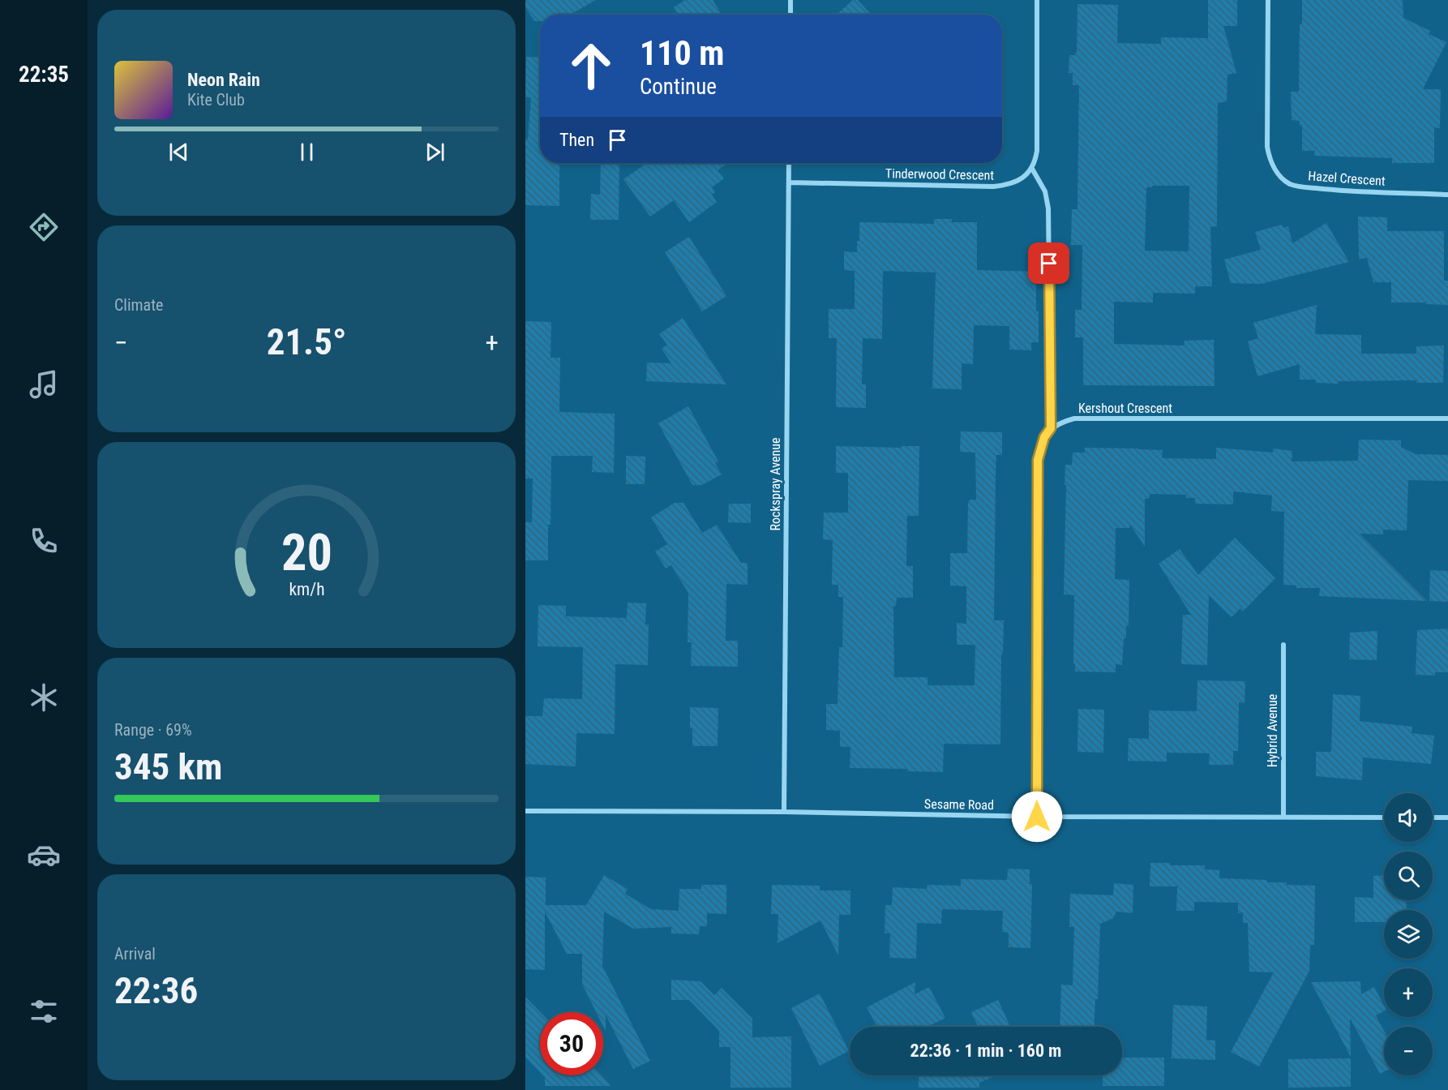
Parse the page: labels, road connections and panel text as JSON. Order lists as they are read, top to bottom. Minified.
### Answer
{"streets":{"street":["Tinderwood Crescent","Hazel Crescent","Kershout Crescent","Rockspray Avenue","Hybrid Avenue","Sesame Road"]},"crossings":[["Tinderwood Crescent","Rockspray Avenue"],["Rockspray Avenue","Sesame Road"],["Hybrid Avenue","Sesame Road"]],"page":{"tabs":"22:35","turn":["110 m","Continue"],"song":["Neon Rain","Kite Club"],"then":"Then","tile":["Climate",["Range · 69%","345 km"],["Arrival","22:36"]],"heat":["−","21.5°","+"],"map_buttons":["+","−"],"limit":"30","trip":"22:36 · 1 min · 160 m","gauge":["20","km/h"]}}
